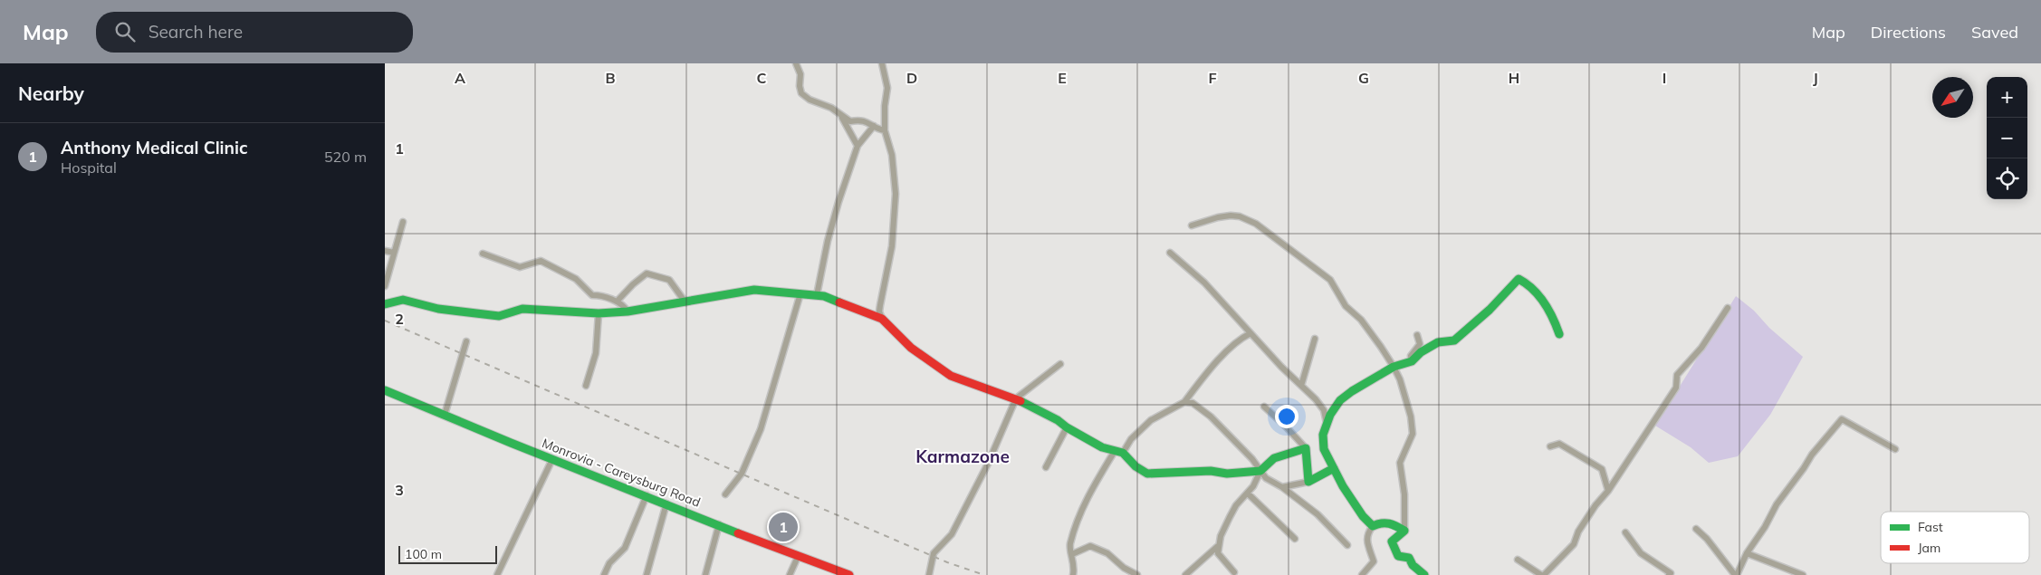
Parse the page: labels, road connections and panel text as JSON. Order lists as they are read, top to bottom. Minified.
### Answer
{"streets":{"street":["Monrovia - Careysburg Road"]},"districts":["Karmazone"],"legend":["Fast","Jam"],"scale_bar":"100 m","north":"bottom left","page":{"header":"Map","search":"Search here","nav":["Map","Directions","Saved"],"heading":"Nearby","map_buttons":["+","−"],"list":[{"mark":"1","name":"Anthony Medical Clinic","note":"Hospital","value":"520 m"}],"pins":"1","scale":"100 m"},"grid":{"columns":["A","B","C","D","E","F","G","H","I","J"],"rows":["1","2","3"]}}
